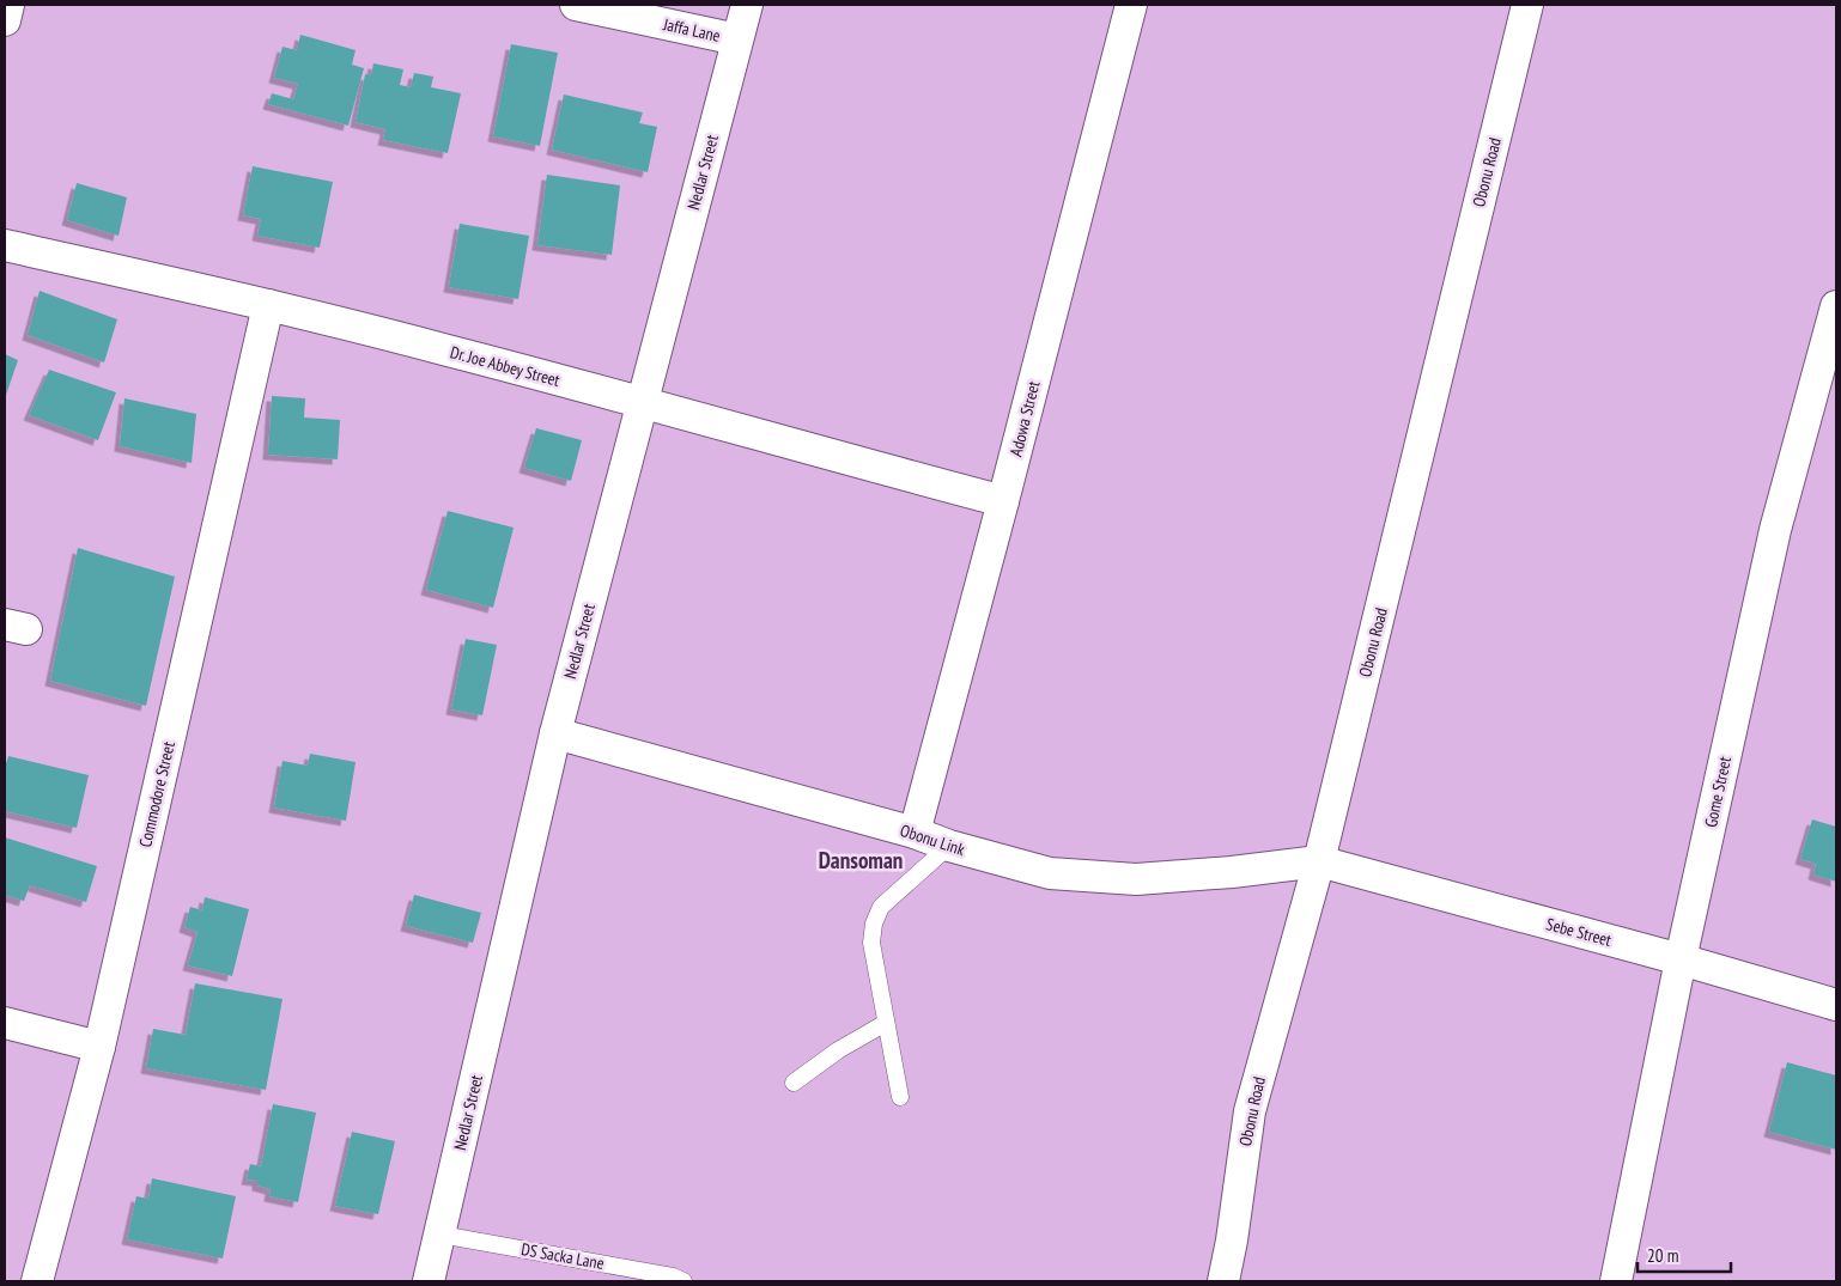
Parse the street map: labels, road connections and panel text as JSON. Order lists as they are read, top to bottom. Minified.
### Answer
{"streets":{"street":["Jaffa Lane","Nedlar Street","Obonu Road","Dr. Joe Abbey Street","Adowa Street","Gome Street","Commodore Street","Obonu Link","Sebe Street"],"lane":["DS Sacka Lane"]},"crossings":[["Jaffa Lane","Nedlar Street"],["Nedlar Street","Dr. Joe Abbey Street"],["Nedlar Street","Obonu Link"],["Nedlar Street","DS Sacka Lane"],["Obonu Road","Obonu Link"],["Obonu Road","Sebe Street"],["Dr. Joe Abbey Street","Adowa Street"],["Dr. Joe Abbey Street","Commodore Street"],["Adowa Street","Obonu Link"],["Gome Street","Sebe Street"],["Obonu Link","Sebe Street"]],"districts":["Dansoman"],"scale_bar":"20 m"}
